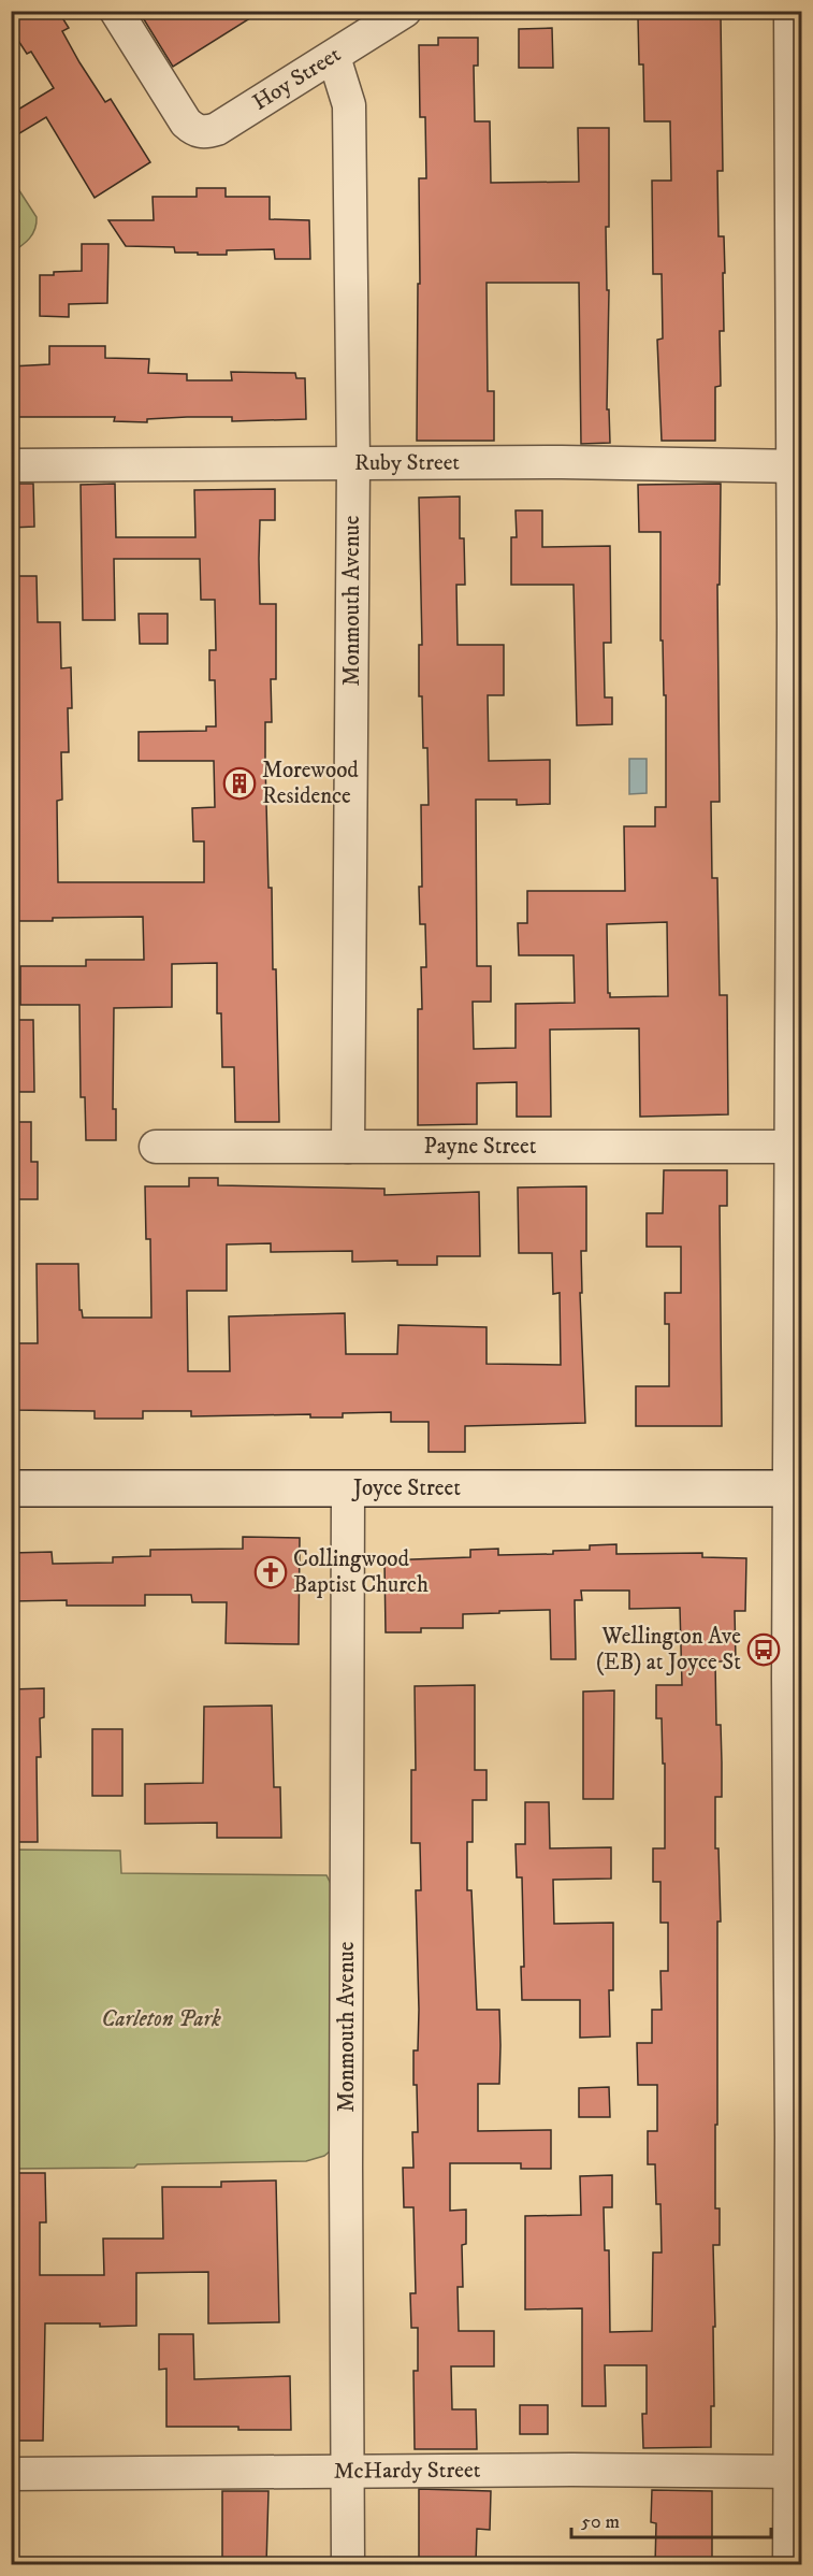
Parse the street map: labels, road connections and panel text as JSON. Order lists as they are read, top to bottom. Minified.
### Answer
{"streets":{"main road":["Joyce Street"],"street":["Hoy Street","Ruby Street","Monmouth Avenue","Payne Street","McHardy Street"]},"crossings":[["Hoy Street","Monmouth Avenue"],["Ruby Street","Monmouth Avenue"],["Monmouth Avenue","Payne Street"],["Monmouth Avenue","Joyce Street"],["Monmouth Avenue","McHardy Street"]],"parks":["Carleton Park"],"places":{"building":["Morewood Residence"],"church":["Collingwood Baptist Church"],"bus stop":["Wellington Ave (EB) at Joyce St"]},"scale_bar":"50 m"}
